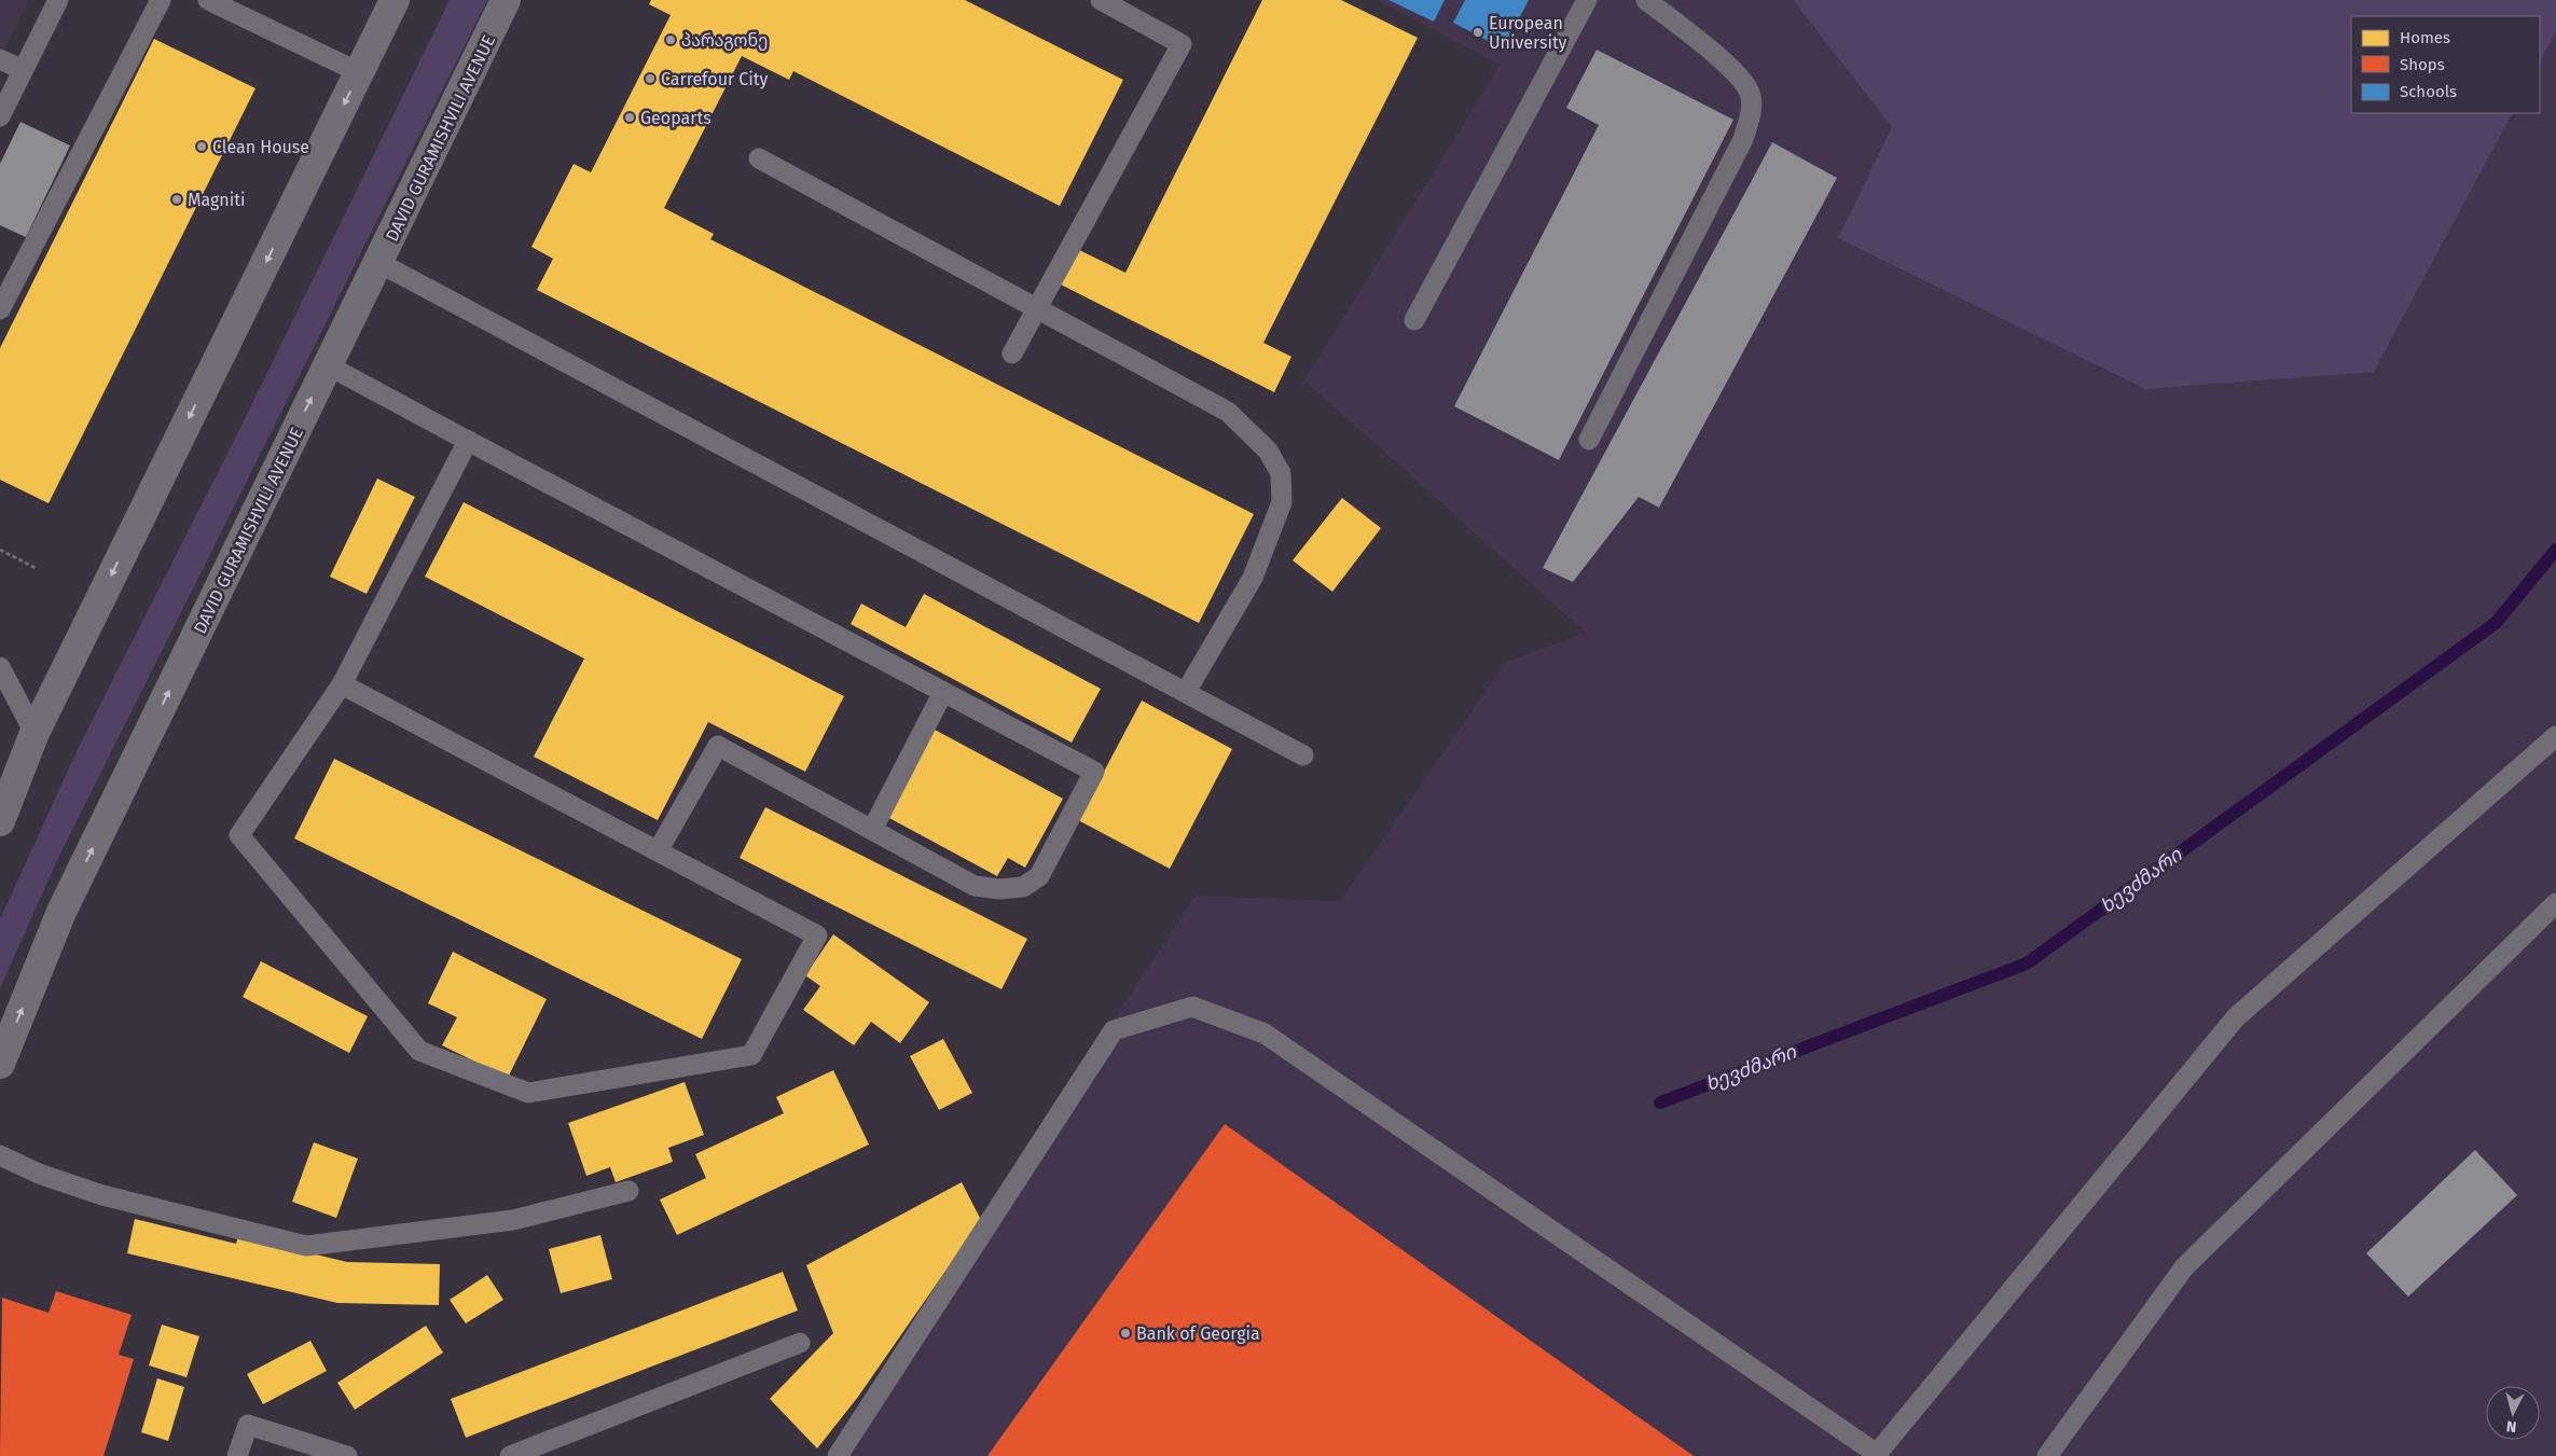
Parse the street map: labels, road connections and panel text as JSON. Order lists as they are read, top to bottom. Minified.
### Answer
{"streets":{"main road":["DAVID GURAMISHVILI AVENUE"]},"water":["ხევძმარი"],"places":["European University","პარაგონე","Carrefour City","Geoparts","Clean House","Magniti","Bank of Georgia"],"legend":["Homes","Shops","Schools"],"north":"bottom"}
